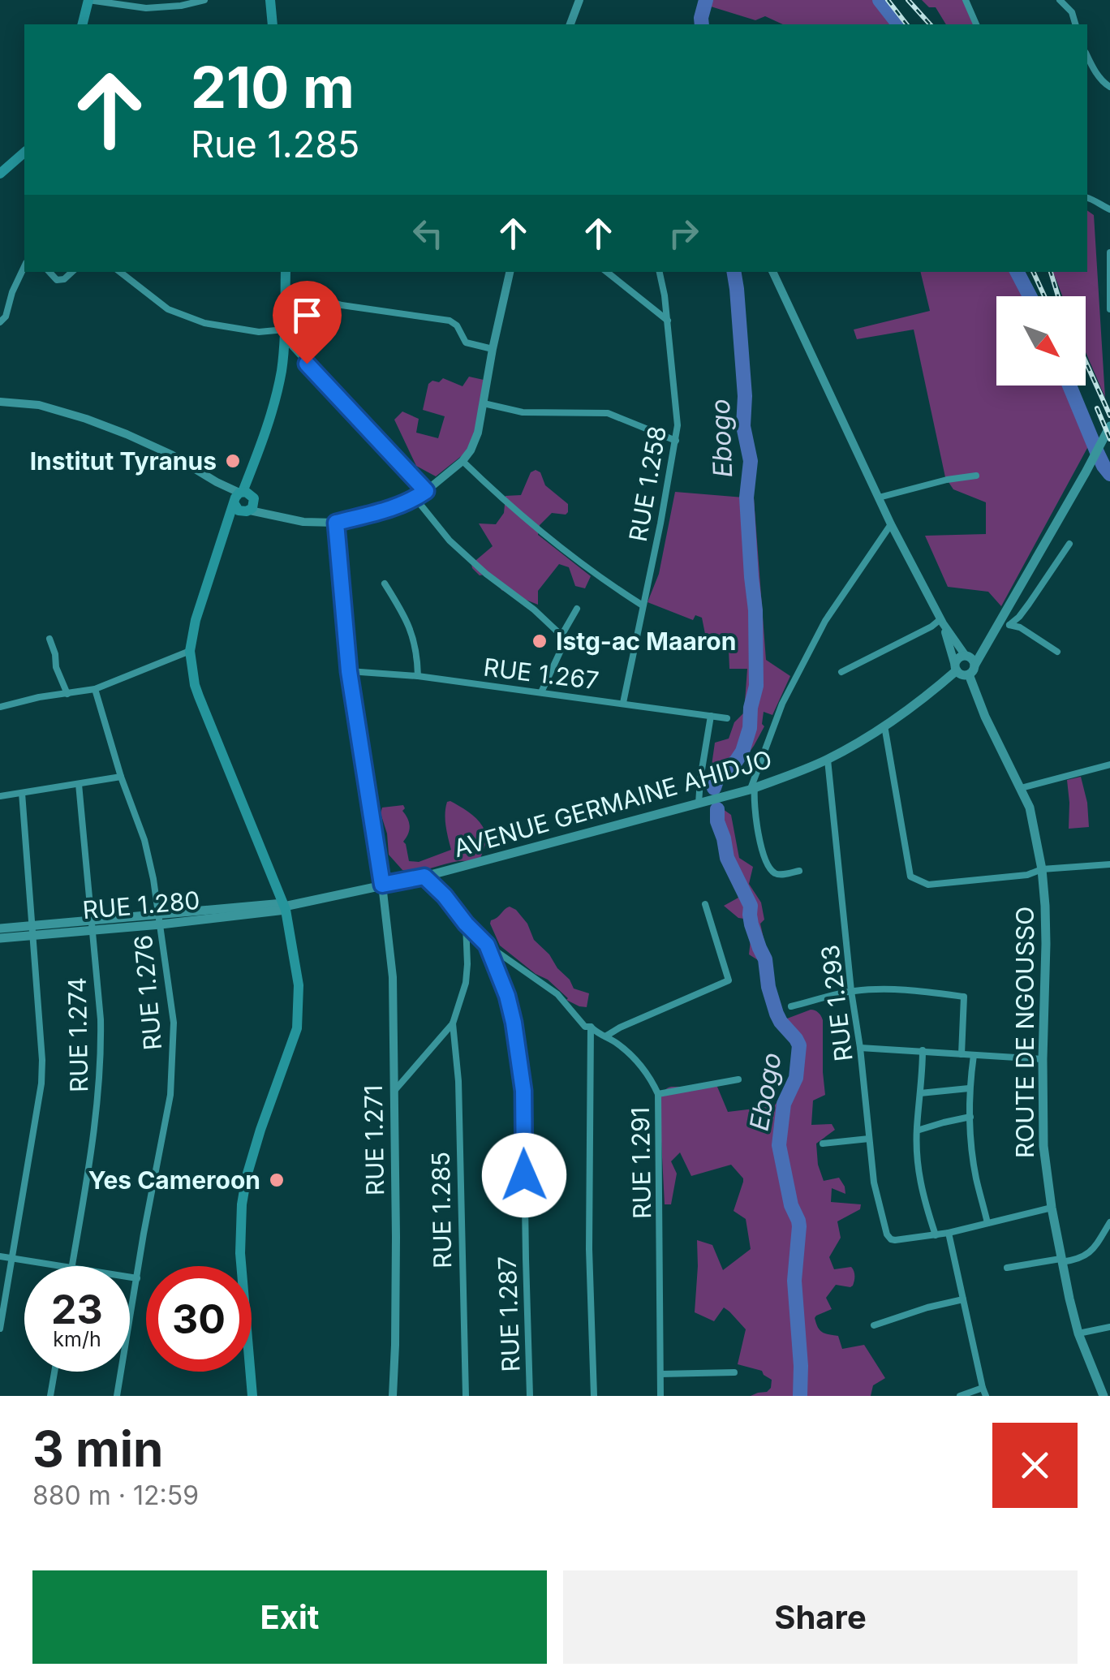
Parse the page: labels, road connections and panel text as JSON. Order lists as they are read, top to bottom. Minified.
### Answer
{"streets":{"main road":["AVENUE GERMAINE AHIDJO","RUE 1.280","ROUTE DE NGOUSSO"],"street":["RUE 1.258","RUE 1.267","RUE 1.276","RUE 1.293","RUE 1.274","RUE 1.271","RUE 1.291","RUE 1.285","RUE 1.287"]},"crossings":[["RUE 1.258","RUE 1.267"],["AVENUE GERMAINE AHIDJO","RUE 1.280"],["AVENUE GERMAINE AHIDJO","RUE 1.293"],["AVENUE GERMAINE AHIDJO","ROUTE DE NGOUSSO"],["AVENUE GERMAINE AHIDJO","RUE 1.271"],["RUE 1.280","RUE 1.276"],["RUE 1.280","RUE 1.274"],["RUE 1.291","RUE 1.287"]],"water":["Ebogo"],"places":["Institut Tyranus","Istg-ac Maaron","Yes Cameroon"],"north":"bottom right","page":{"turn":["210 m","Rue 1.285"],"speed":"23 km/h","limit":"30","heading":["3 min","880 m · 12:59"],"buttons":["Exit","Share"]}}
